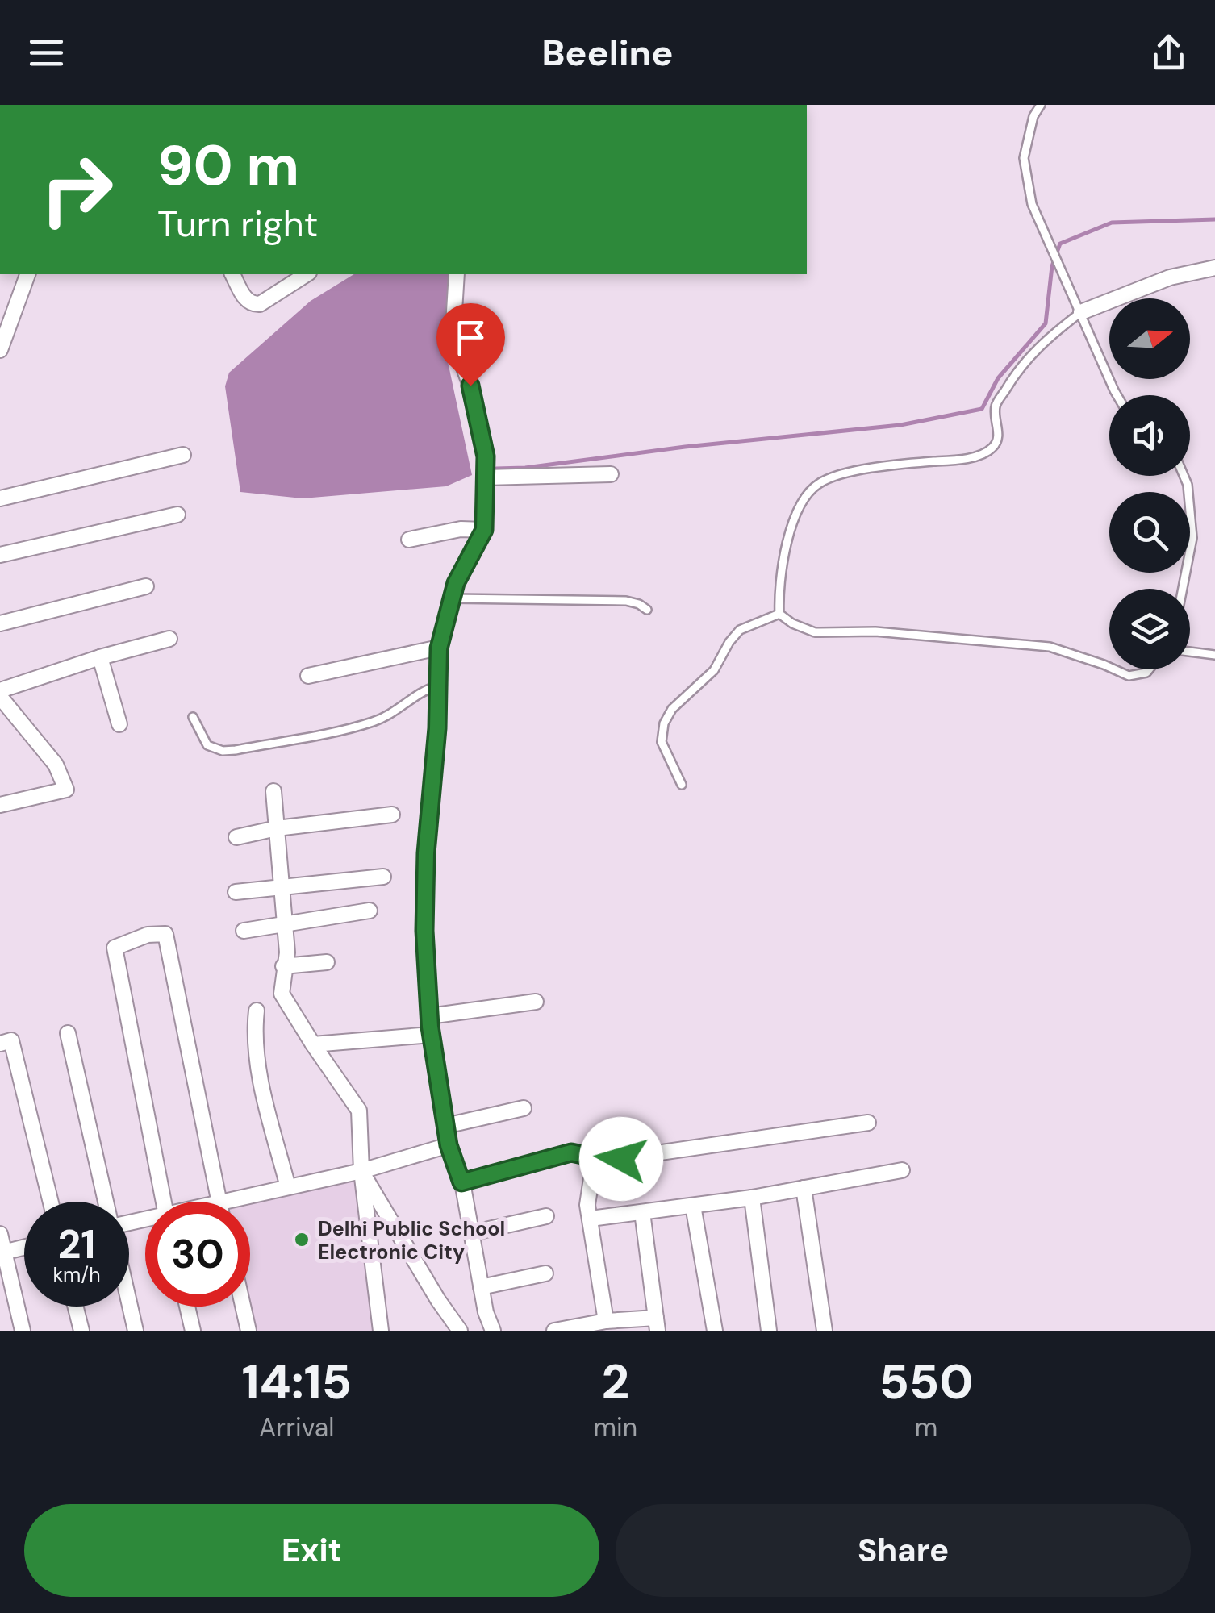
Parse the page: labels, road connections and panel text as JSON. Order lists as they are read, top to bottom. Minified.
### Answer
{"places":["Delhi Public School Electronic City"],"north":"right","page":{"header":"Beeline","turn":["90 m","Turn right"],"speed":"21 km/h","limit":"30","eta":["14:15","Arrival","2","min","550","m"],"buttons":["Exit","Share"]}}
